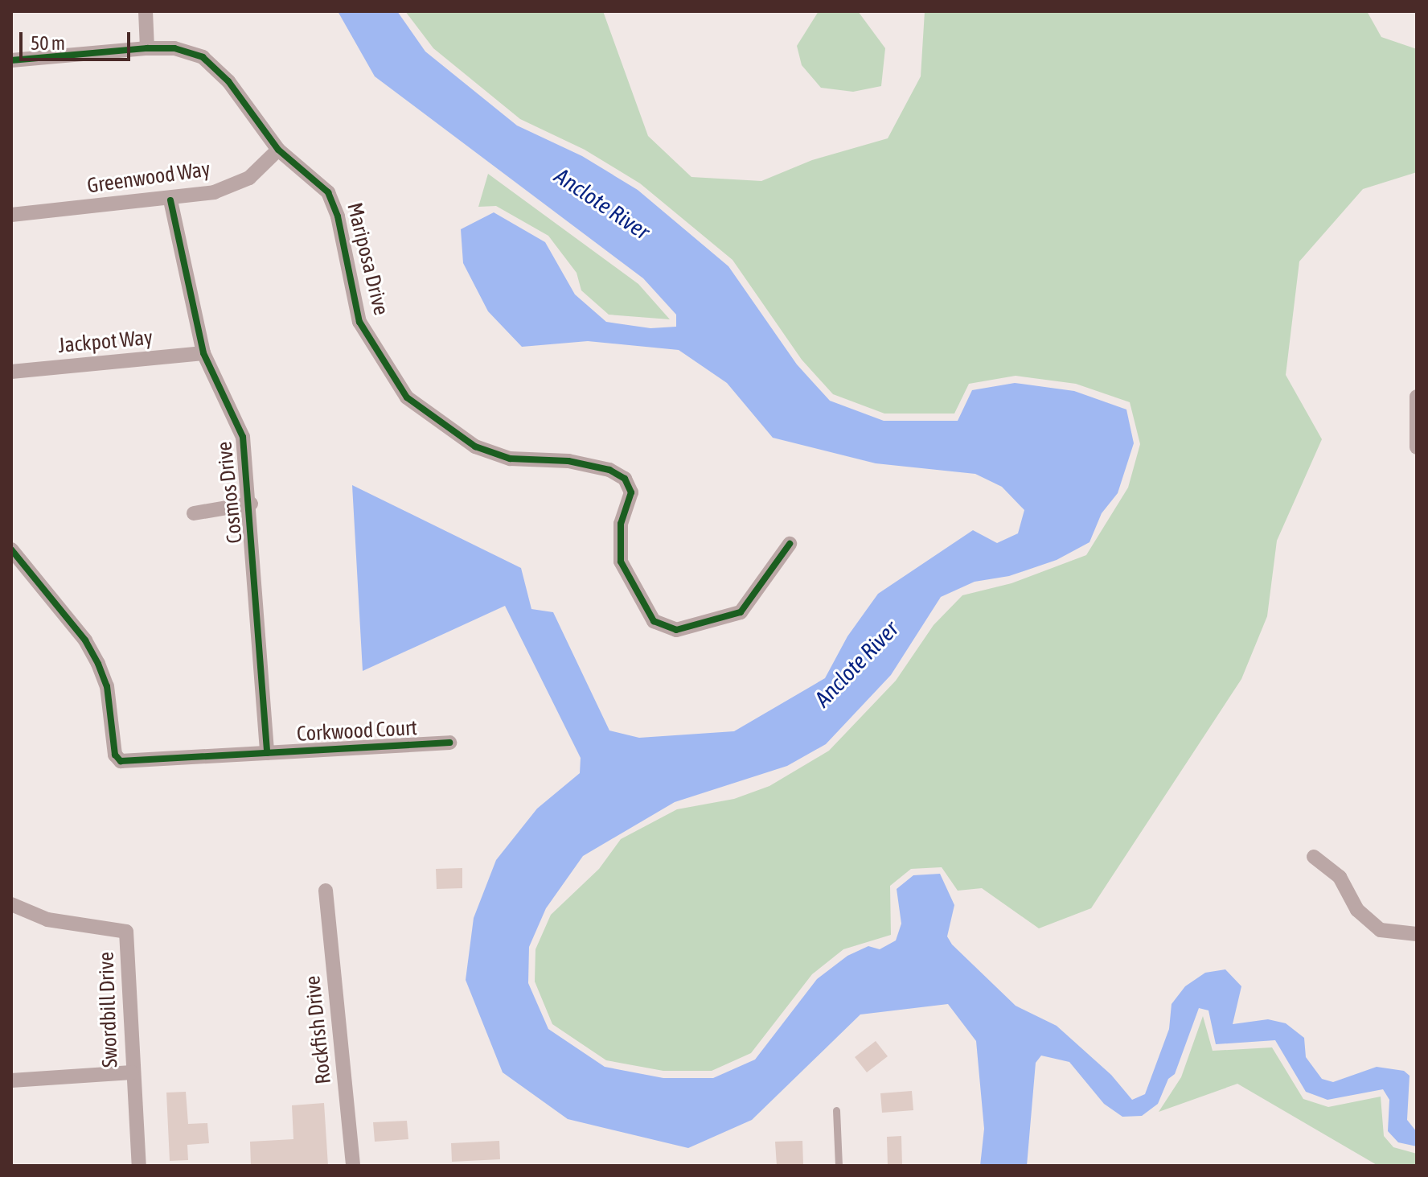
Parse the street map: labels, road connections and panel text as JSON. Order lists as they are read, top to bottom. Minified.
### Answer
{"streets":{"street":["Greenwood Way","Mariposa Drive","Jackpot Way","Cosmos Drive","Corkwood Court","Swordbill Drive","Rockfish Drive"]},"crossings":[["Greenwood Way","Mariposa Drive"],["Greenwood Way","Cosmos Drive"],["Jackpot Way","Cosmos Drive"],["Cosmos Drive","Corkwood Court"]],"water":["Anclote River"],"scale_bar":"50 m"}
